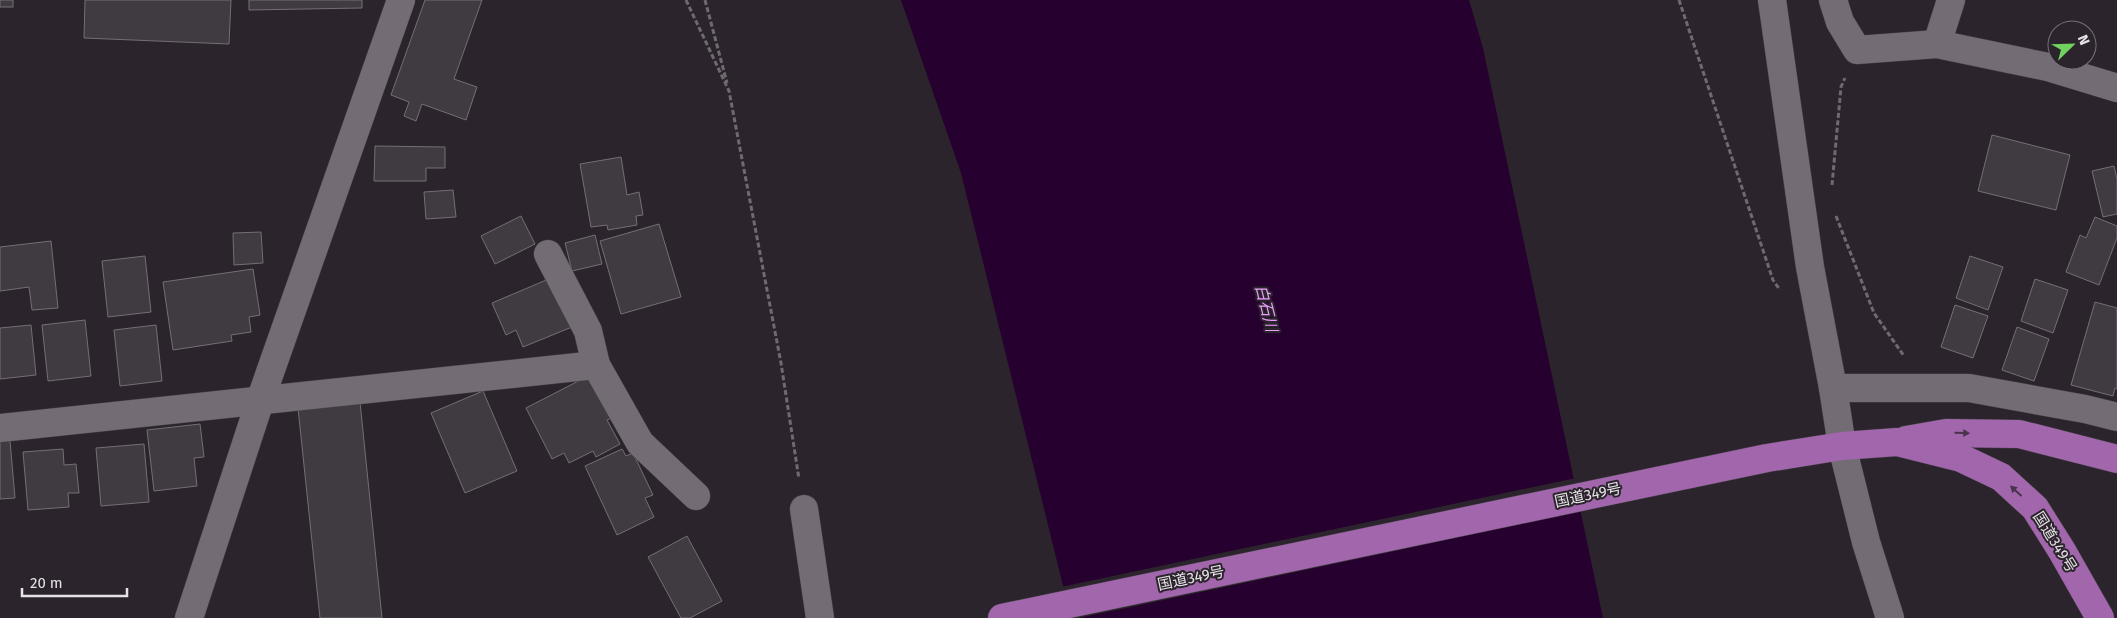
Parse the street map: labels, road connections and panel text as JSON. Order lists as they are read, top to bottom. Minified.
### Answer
{"streets":{"highway":["国道349号"]},"water":["白石川"],"scale_bar":"20 m","north":"top right"}
